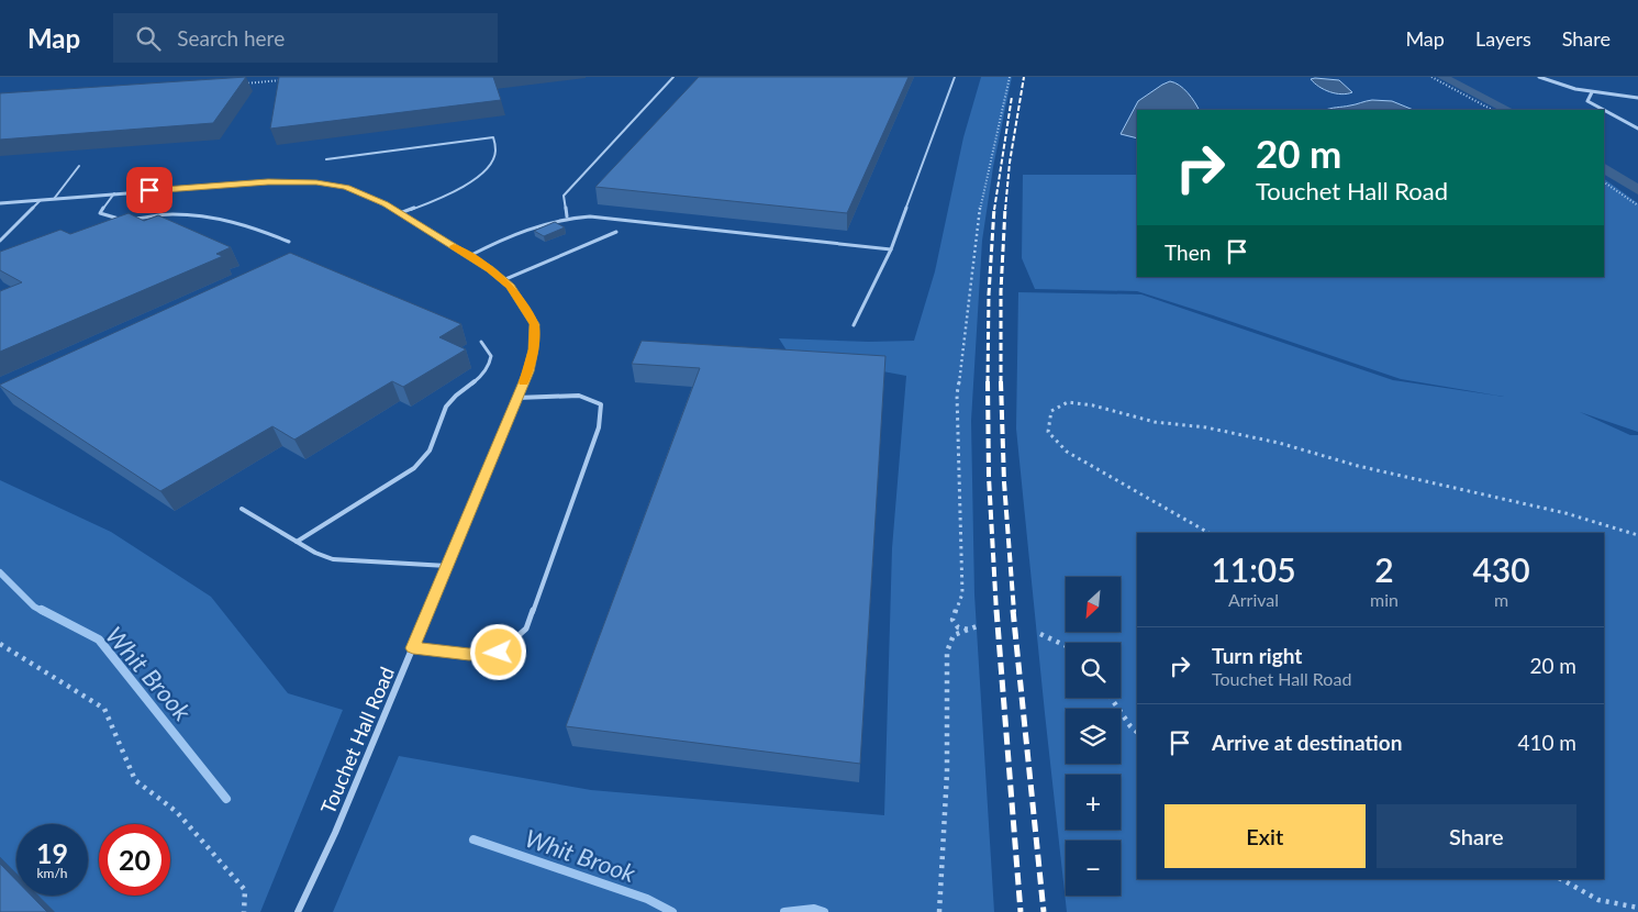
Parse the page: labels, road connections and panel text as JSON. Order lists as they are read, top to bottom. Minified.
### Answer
{"streets":{"street":["Touchet Hall Road"]},"water":["Whit Brook"],"north":"bottom left","page":{"header":"Map","search":"Search here","nav":["Map","Layers","Share"],"turn":["20 m","Touchet Hall Road"],"then":"Then","eta":["11:05","Arrival","2","min","430","m"],"map_buttons":["+","−"],"list":[{"name":"Turn right","note":"Touchet Hall Road","value":"20 m"},{"name":"Arrive at destination","value":"410 m"}],"buttons":["Exit","Share"],"speed":"19 km/h","limit":"20"}}
